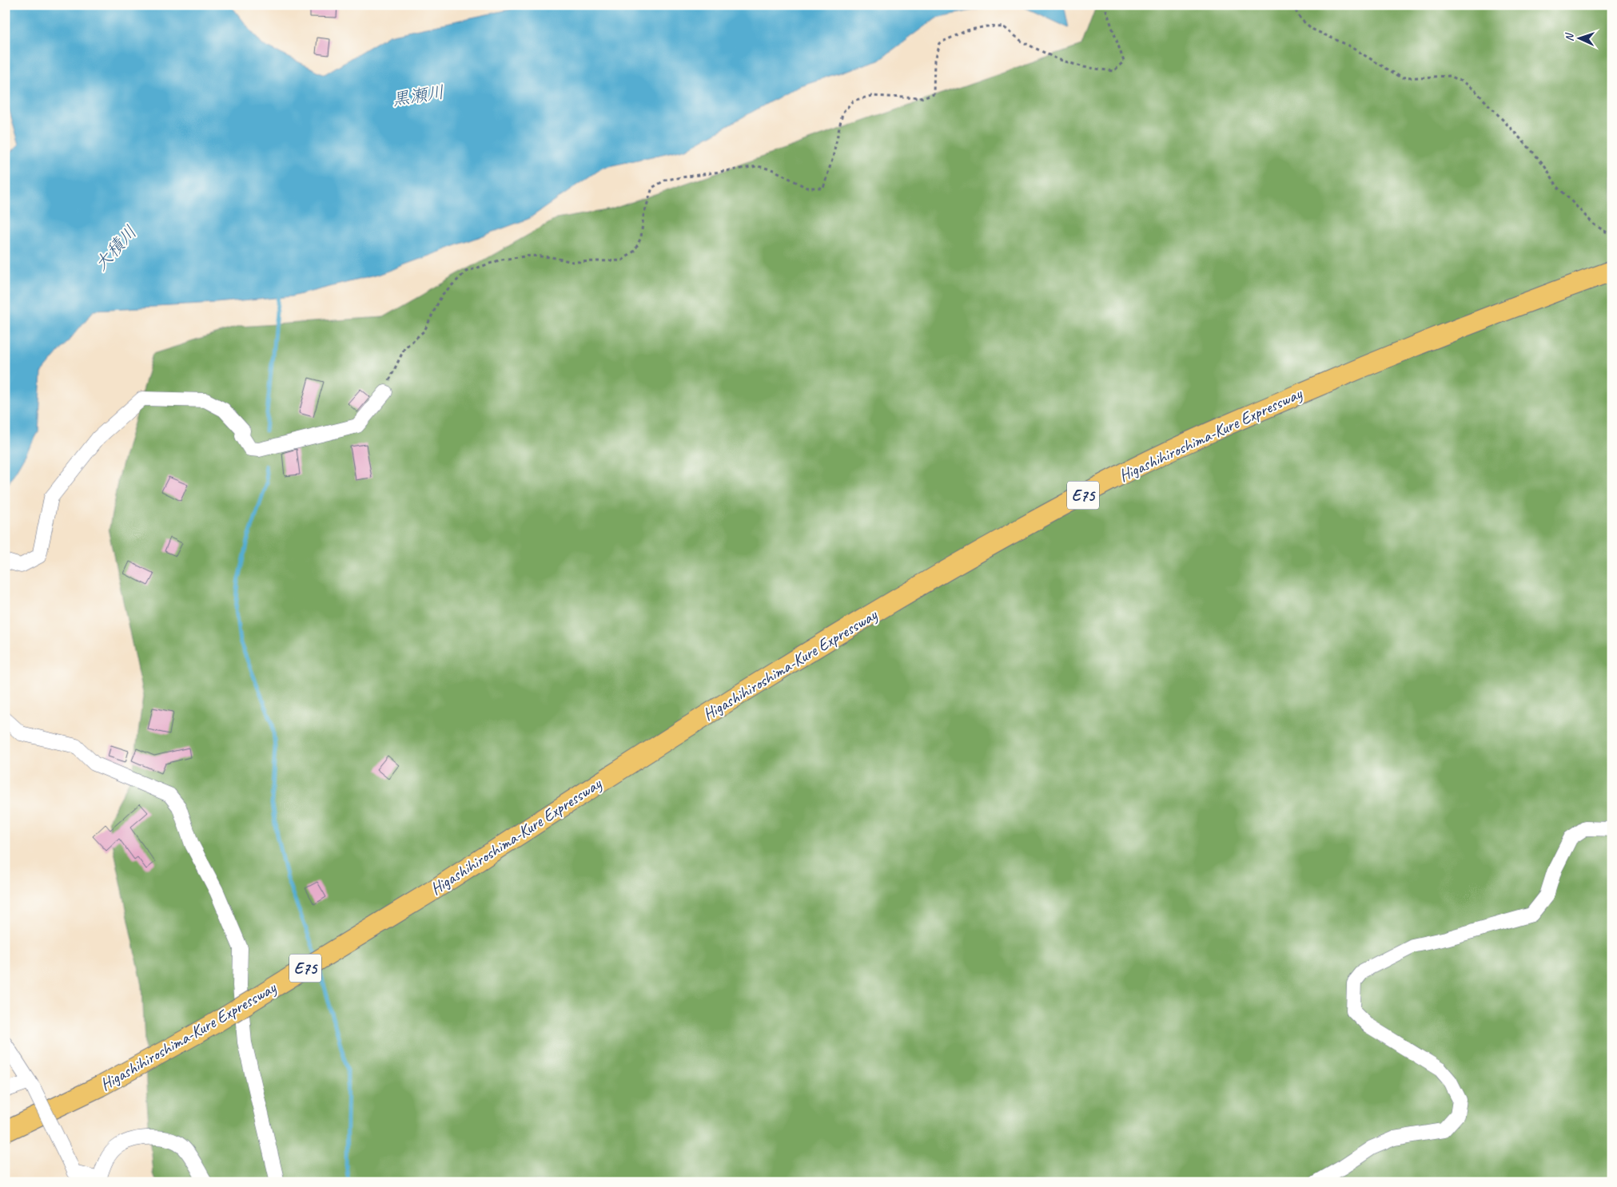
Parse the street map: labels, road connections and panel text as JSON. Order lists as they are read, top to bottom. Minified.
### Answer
{"streets":{"highway":["Higashihiroshima-Kure Expressway","E75"]},"water":["黒瀬川","大積川"],"north":"left"}
